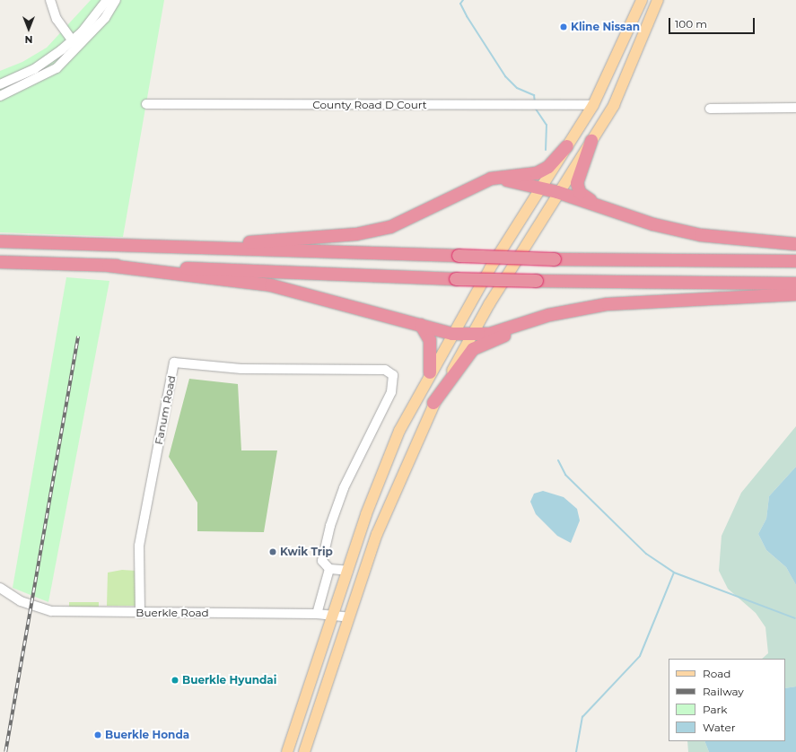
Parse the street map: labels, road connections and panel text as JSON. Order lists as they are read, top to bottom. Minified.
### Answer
{"streets":{"street":["County Road D Court","Fanum Road","Buerkle Road"]},"crossings":[["Fanum Road","Buerkle Road"]],"places":["Kline Nissan","Kwik Trip","Buerkle Hyundai","Buerkle Honda"],"legend":["Road","Railway","Park","Water"],"scale_bar":"100 m","north":"bottom"}
